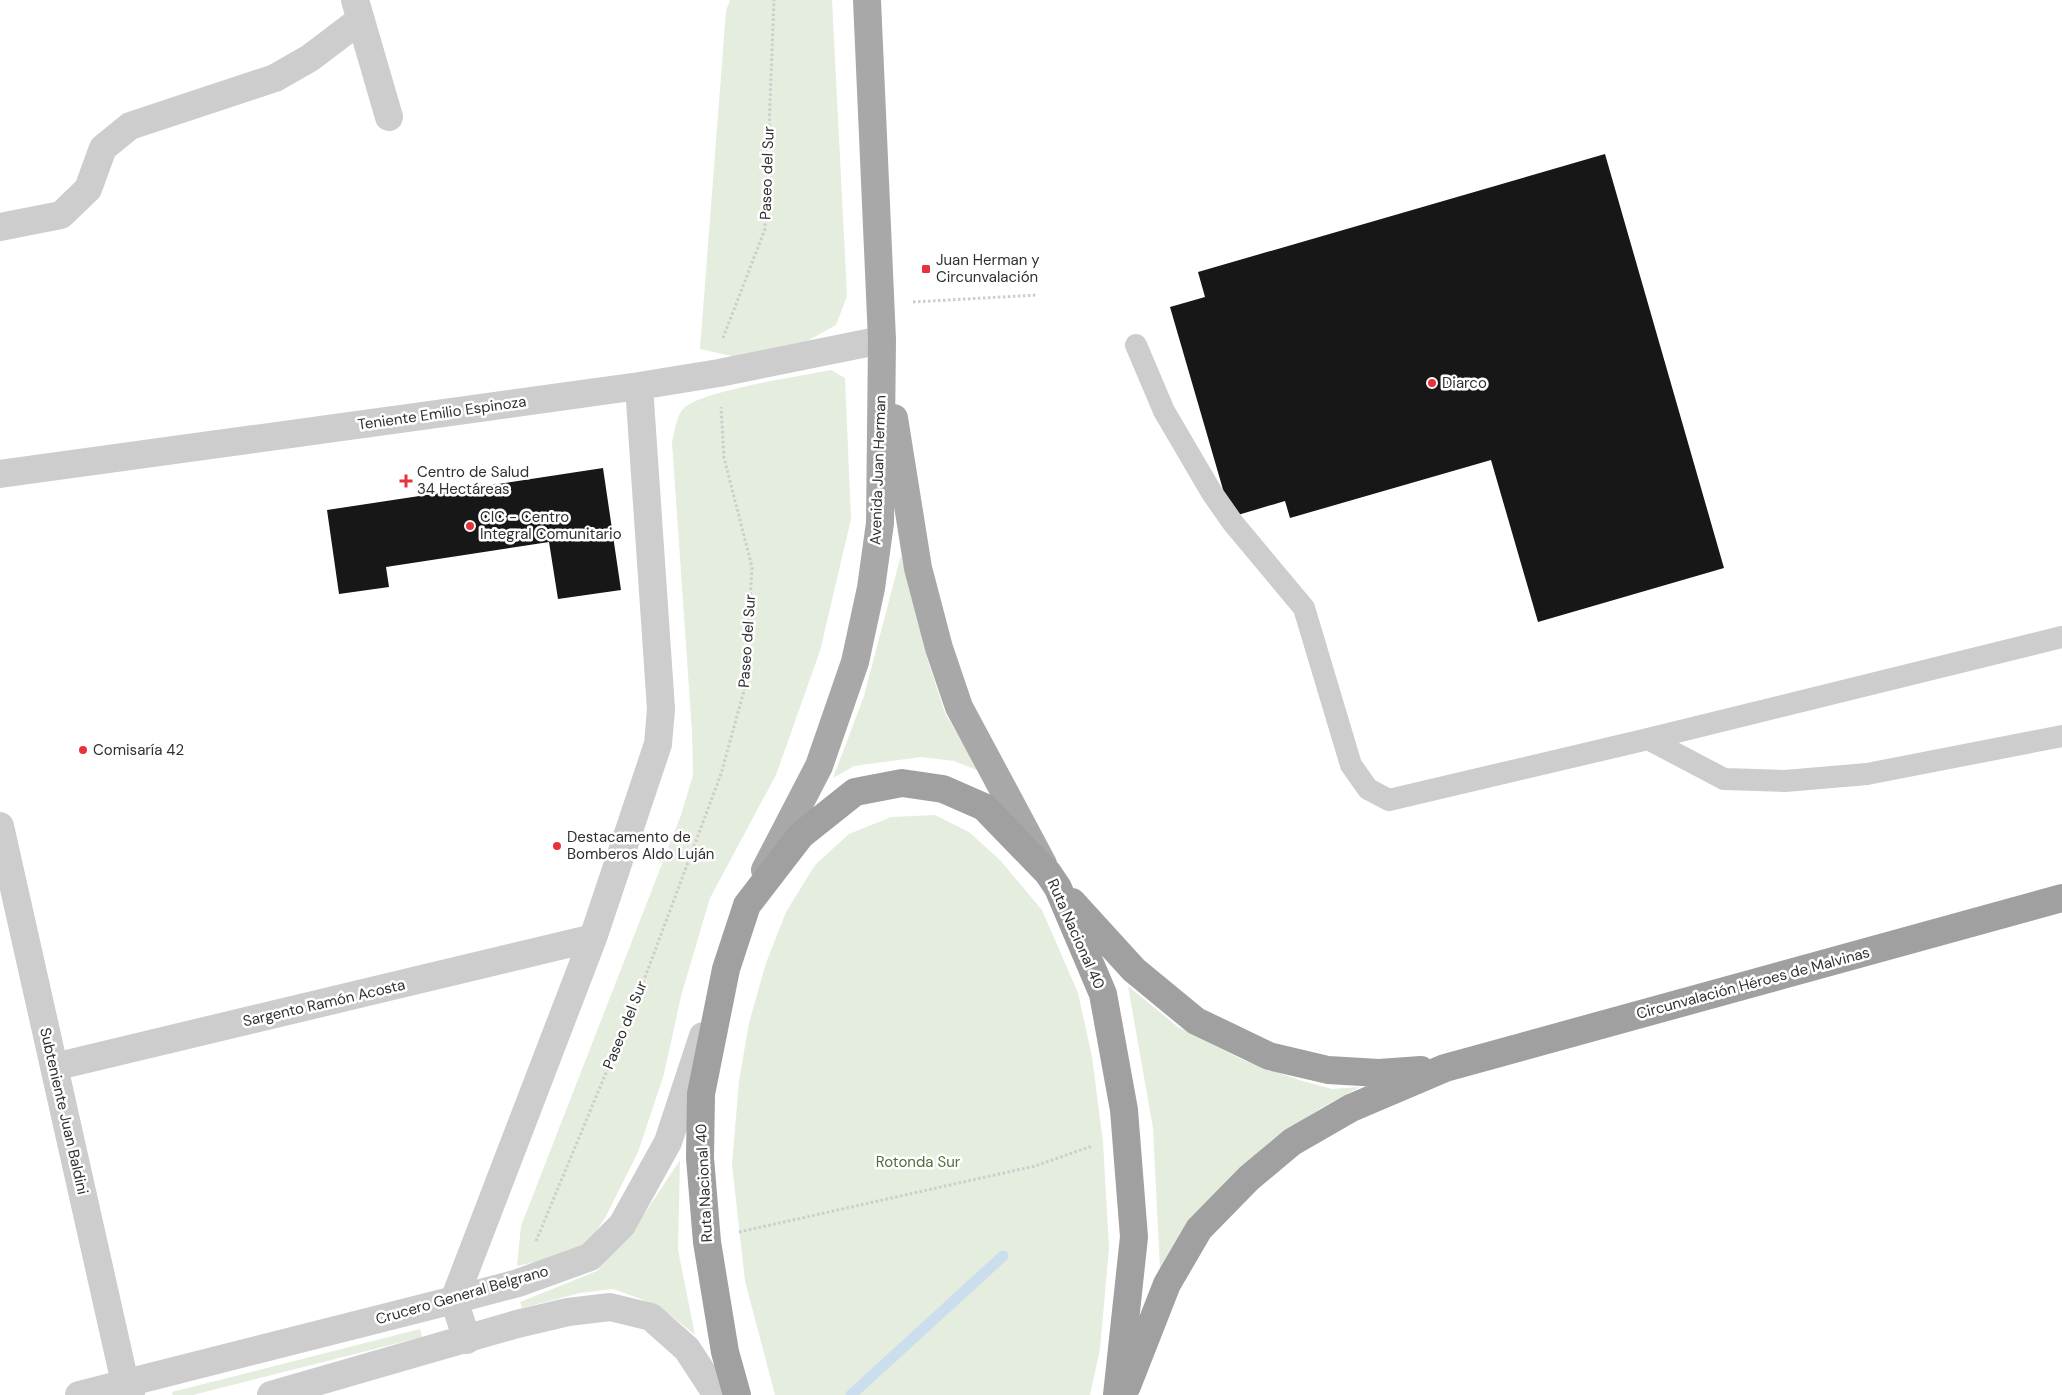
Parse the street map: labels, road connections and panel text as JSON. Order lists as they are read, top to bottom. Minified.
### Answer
{"streets":{"highway":["Ruta Nacional 40","Circunvalación Héroes de Malvinas"],"main road":["Avenida Juan Herman"],"street":["Teniente Emilio Espinoza","Sargento Ramón Acosta","Subteniente Juan Baldini","Crucero General Belgrano"],"path":["Paseo del Sur"]},"crossings":[["Paseo del Sur","Teniente Emilio Espinoza"],["Paseo del Sur","Crucero General Belgrano"],["Teniente Emilio Espinoza","Avenida Juan Herman"],["Avenida Juan Herman","Ruta Nacional 40"],["Avenida Juan Herman","Circunvalación Héroes de Malvinas"],["Ruta Nacional 40","Circunvalación Héroes de Malvinas"],["Ruta Nacional 40","Crucero General Belgrano"],["Sargento Ramón Acosta","Subteniente Juan Baldini"],["Subteniente Juan Baldini","Crucero General Belgrano"]],"parks":["Rotonda Sur"],"places":{"transit":["Juan Herman y Circunvalación"],"other":["Diarco","CIC - Centro Integral Comunitario","Comisaría 42","Destacamento de Bomberos Aldo Luján"],"health":["Centro de Salud 34 Hectáreas"]}}
